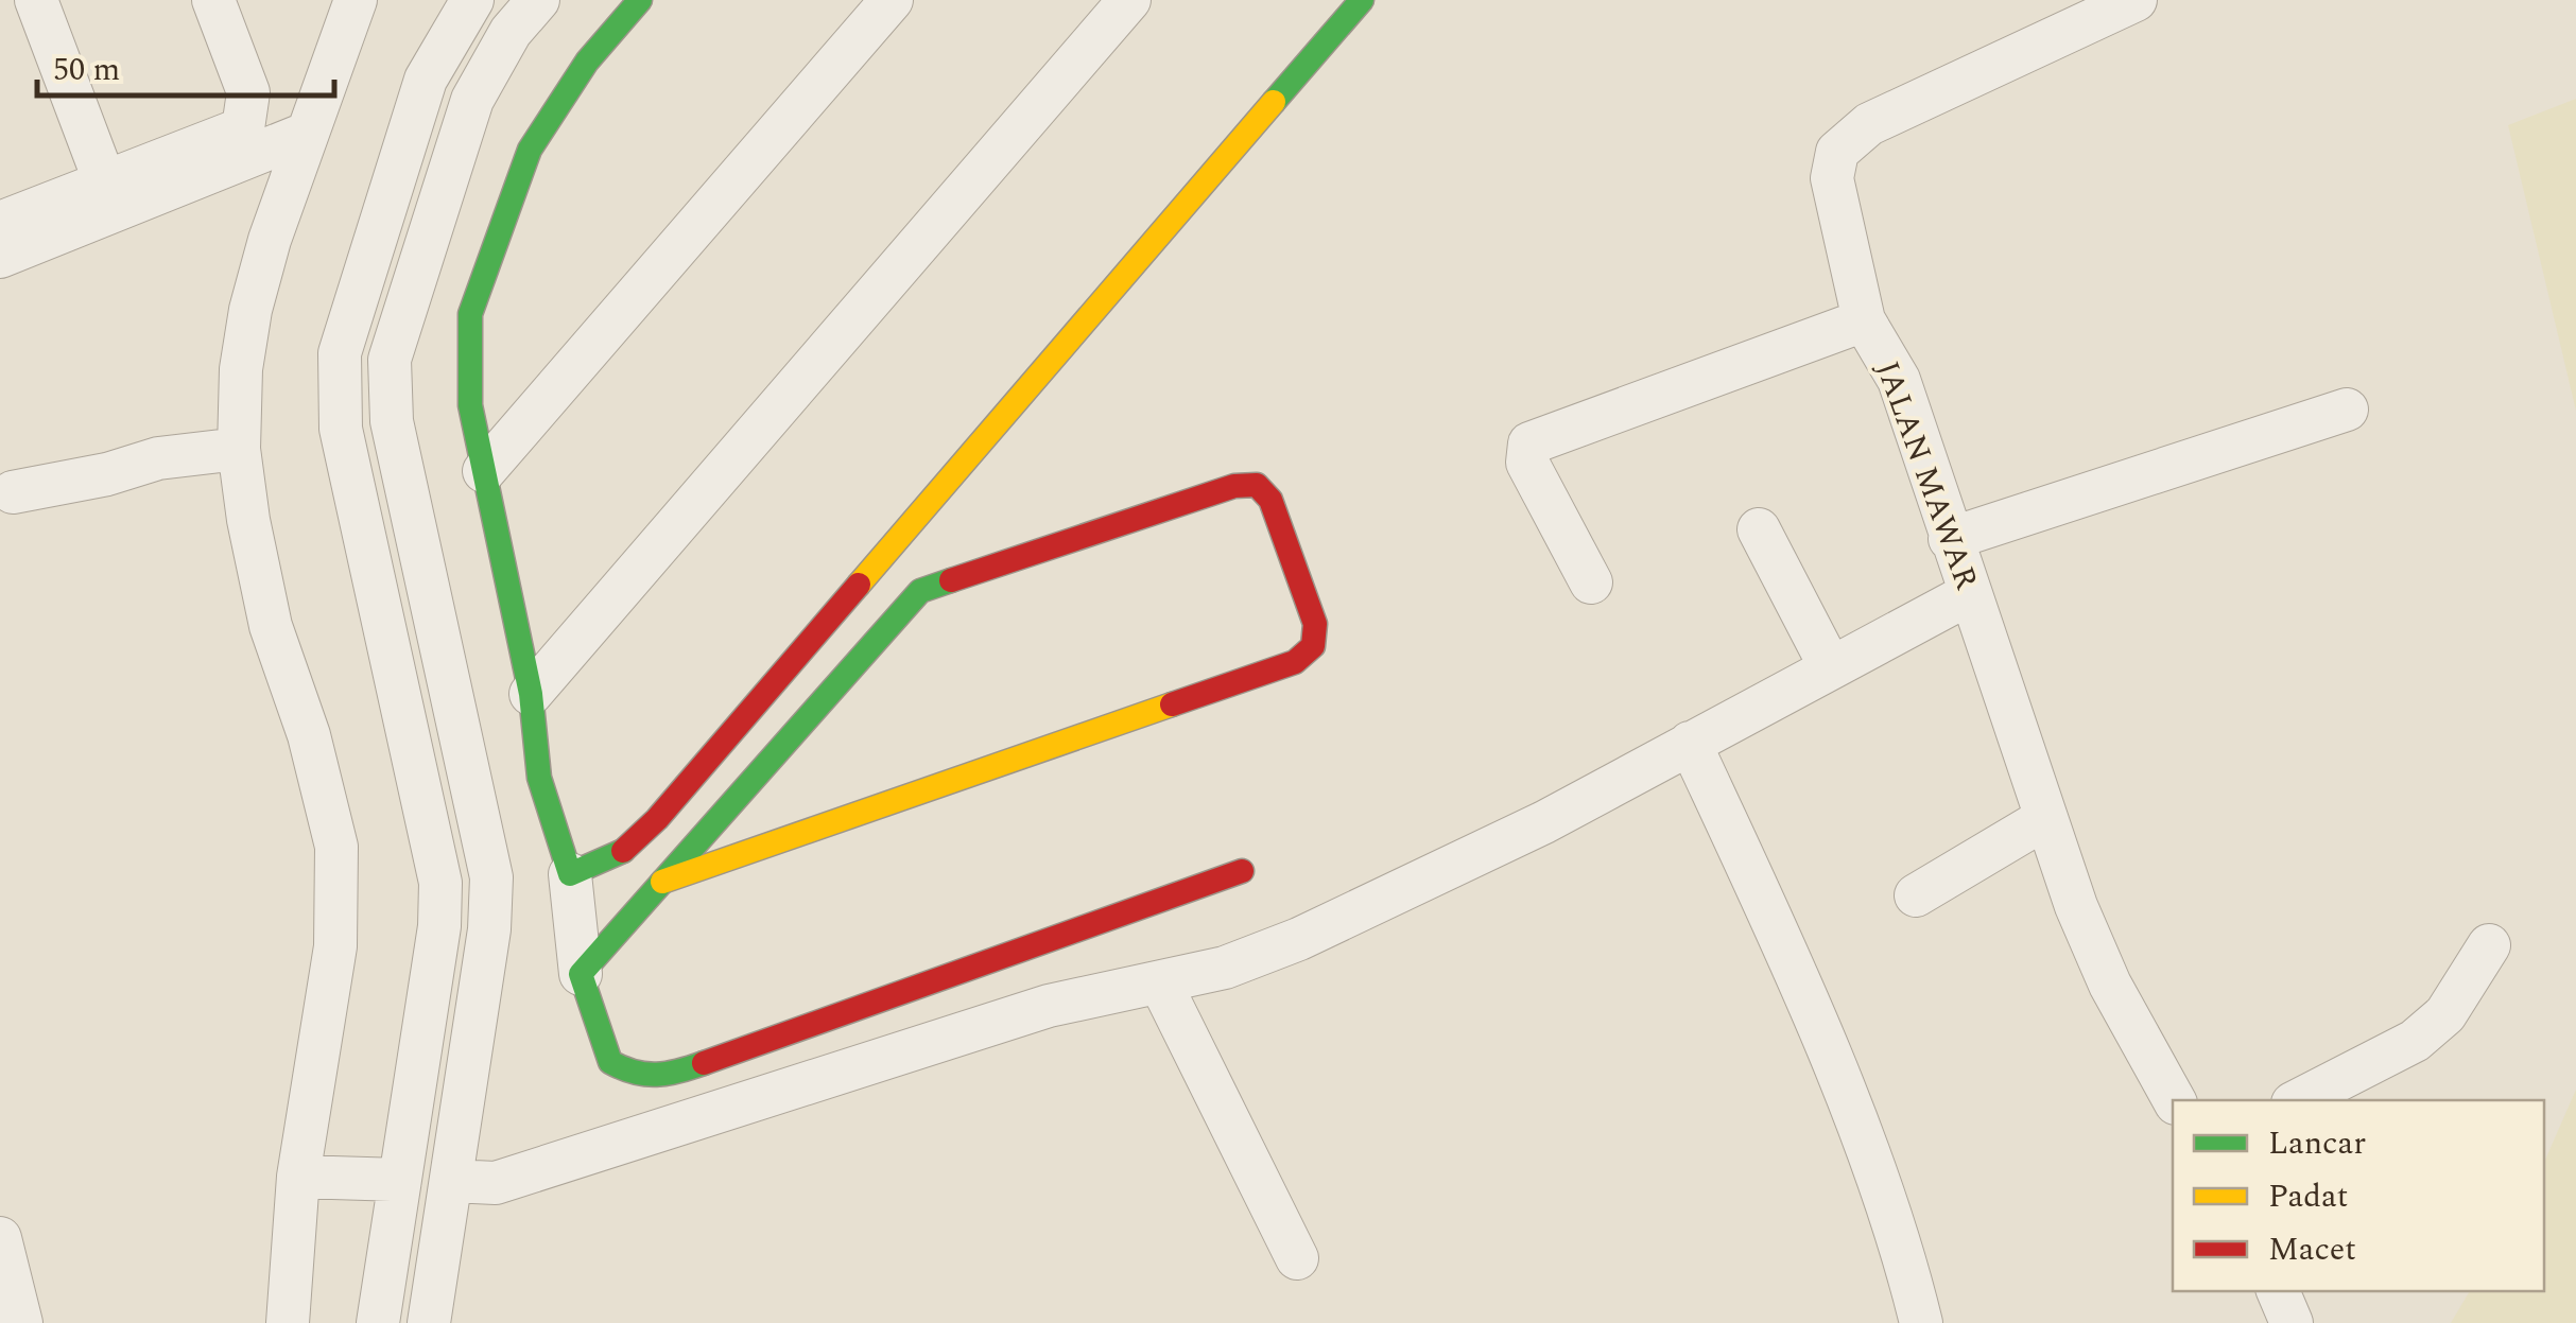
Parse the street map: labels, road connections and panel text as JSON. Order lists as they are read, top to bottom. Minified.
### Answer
{"streets":{"street":["JALAN MAWAR"]},"legend":["Lancar","Padat","Macet"],"scale_bar":"50 m"}
